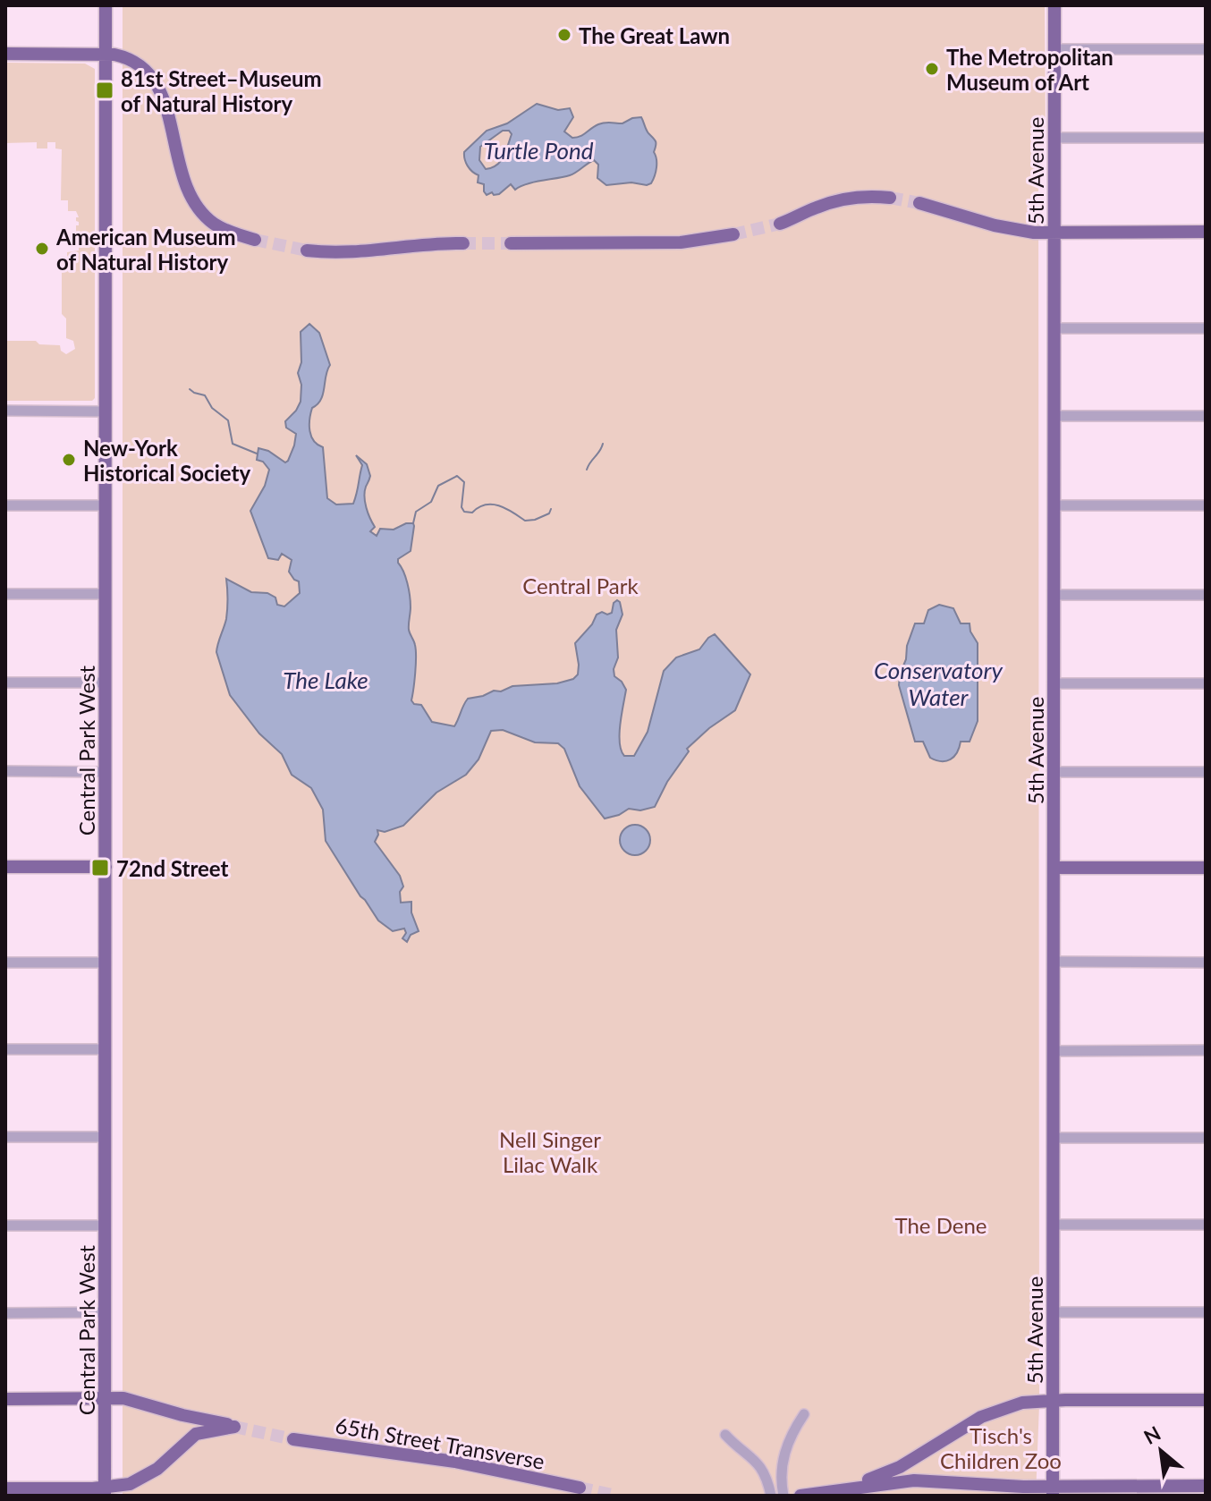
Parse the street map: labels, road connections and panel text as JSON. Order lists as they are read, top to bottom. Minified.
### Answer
{"streets":{"main road":["5th Avenue","Central Park West","65th Street Transverse"]},"water":["Turtle Pond","Conservatory Water","The Lake"],"parks":["Central Park","Nell Singer Lilac Walk","The Dene","Tisch's Children Zoo"],"places":{"other":["The Great Lawn","The Metropolitan Museum of Art","American Museum of Natural History","New-York Historical Society"],"transit":["81st Street–Museum of Natural History","72nd Street"]},"north":"top left"}
